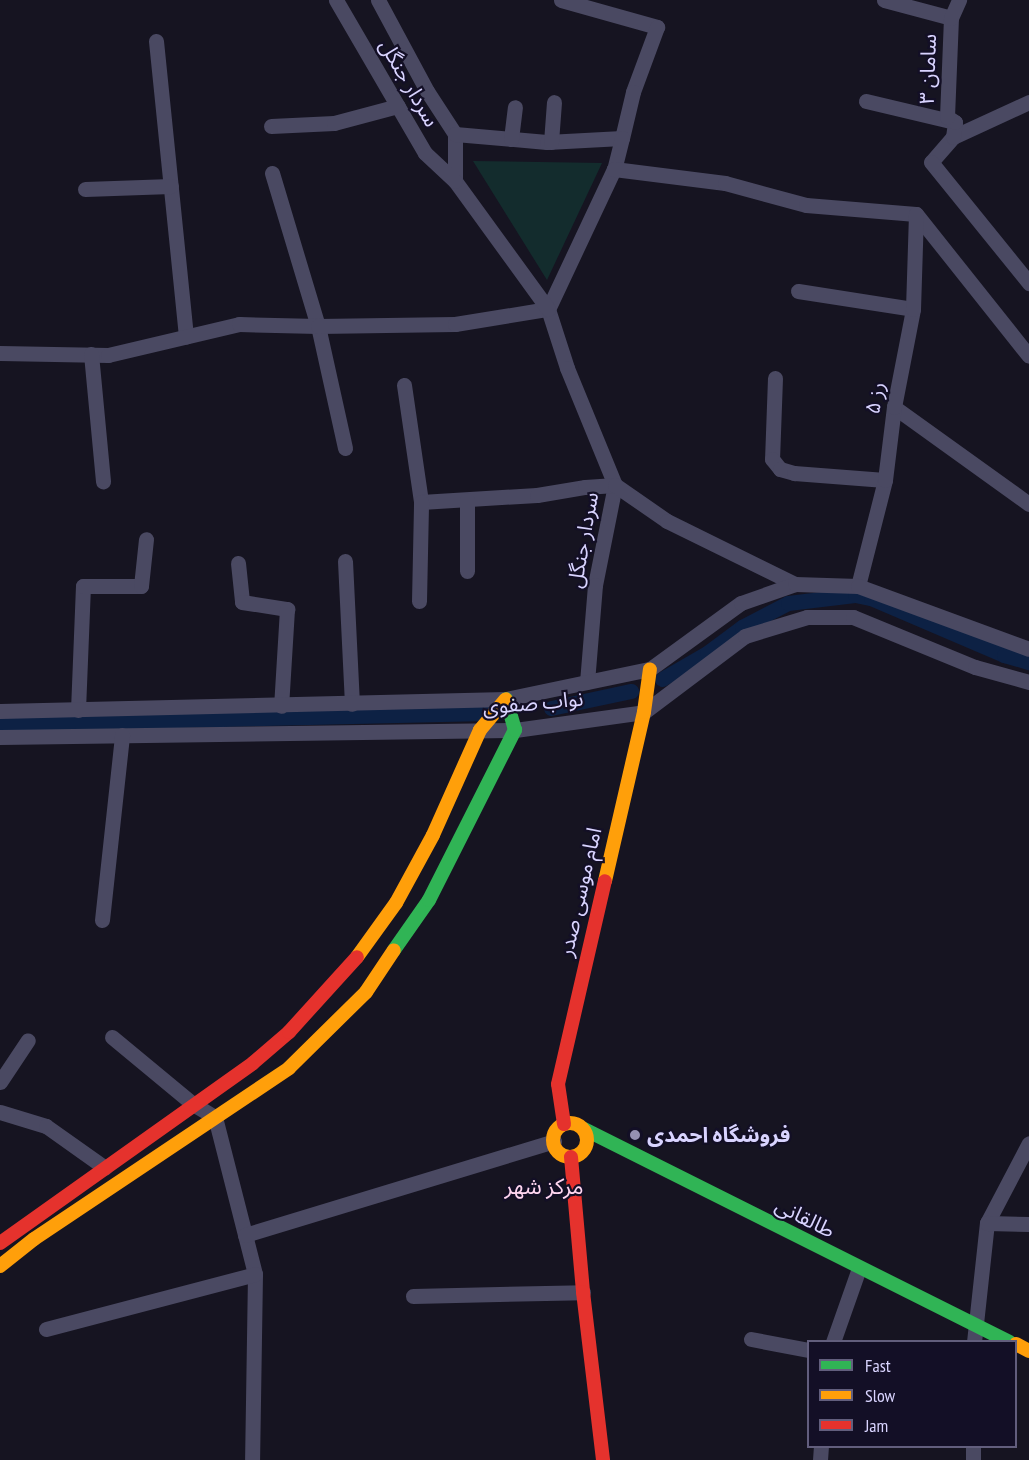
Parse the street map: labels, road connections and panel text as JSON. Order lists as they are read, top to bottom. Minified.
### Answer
{"streets":{"street":["سامان ۳","سردار جنگل","رز ۵","نواب صفوی","امام موسی صدر","طالقانی"]},"crossings":[["سردار جنگل","نواب صفوی"],["رز ۵","نواب صفوی"],["نواب صفوی","امام موسی صدر"],["امام موسی صدر","طالقانی"]],"districts":["مرکز شهر"],"places":["فروشگاه احمدی"],"legend":["Fast","Slow","Jam"]}
